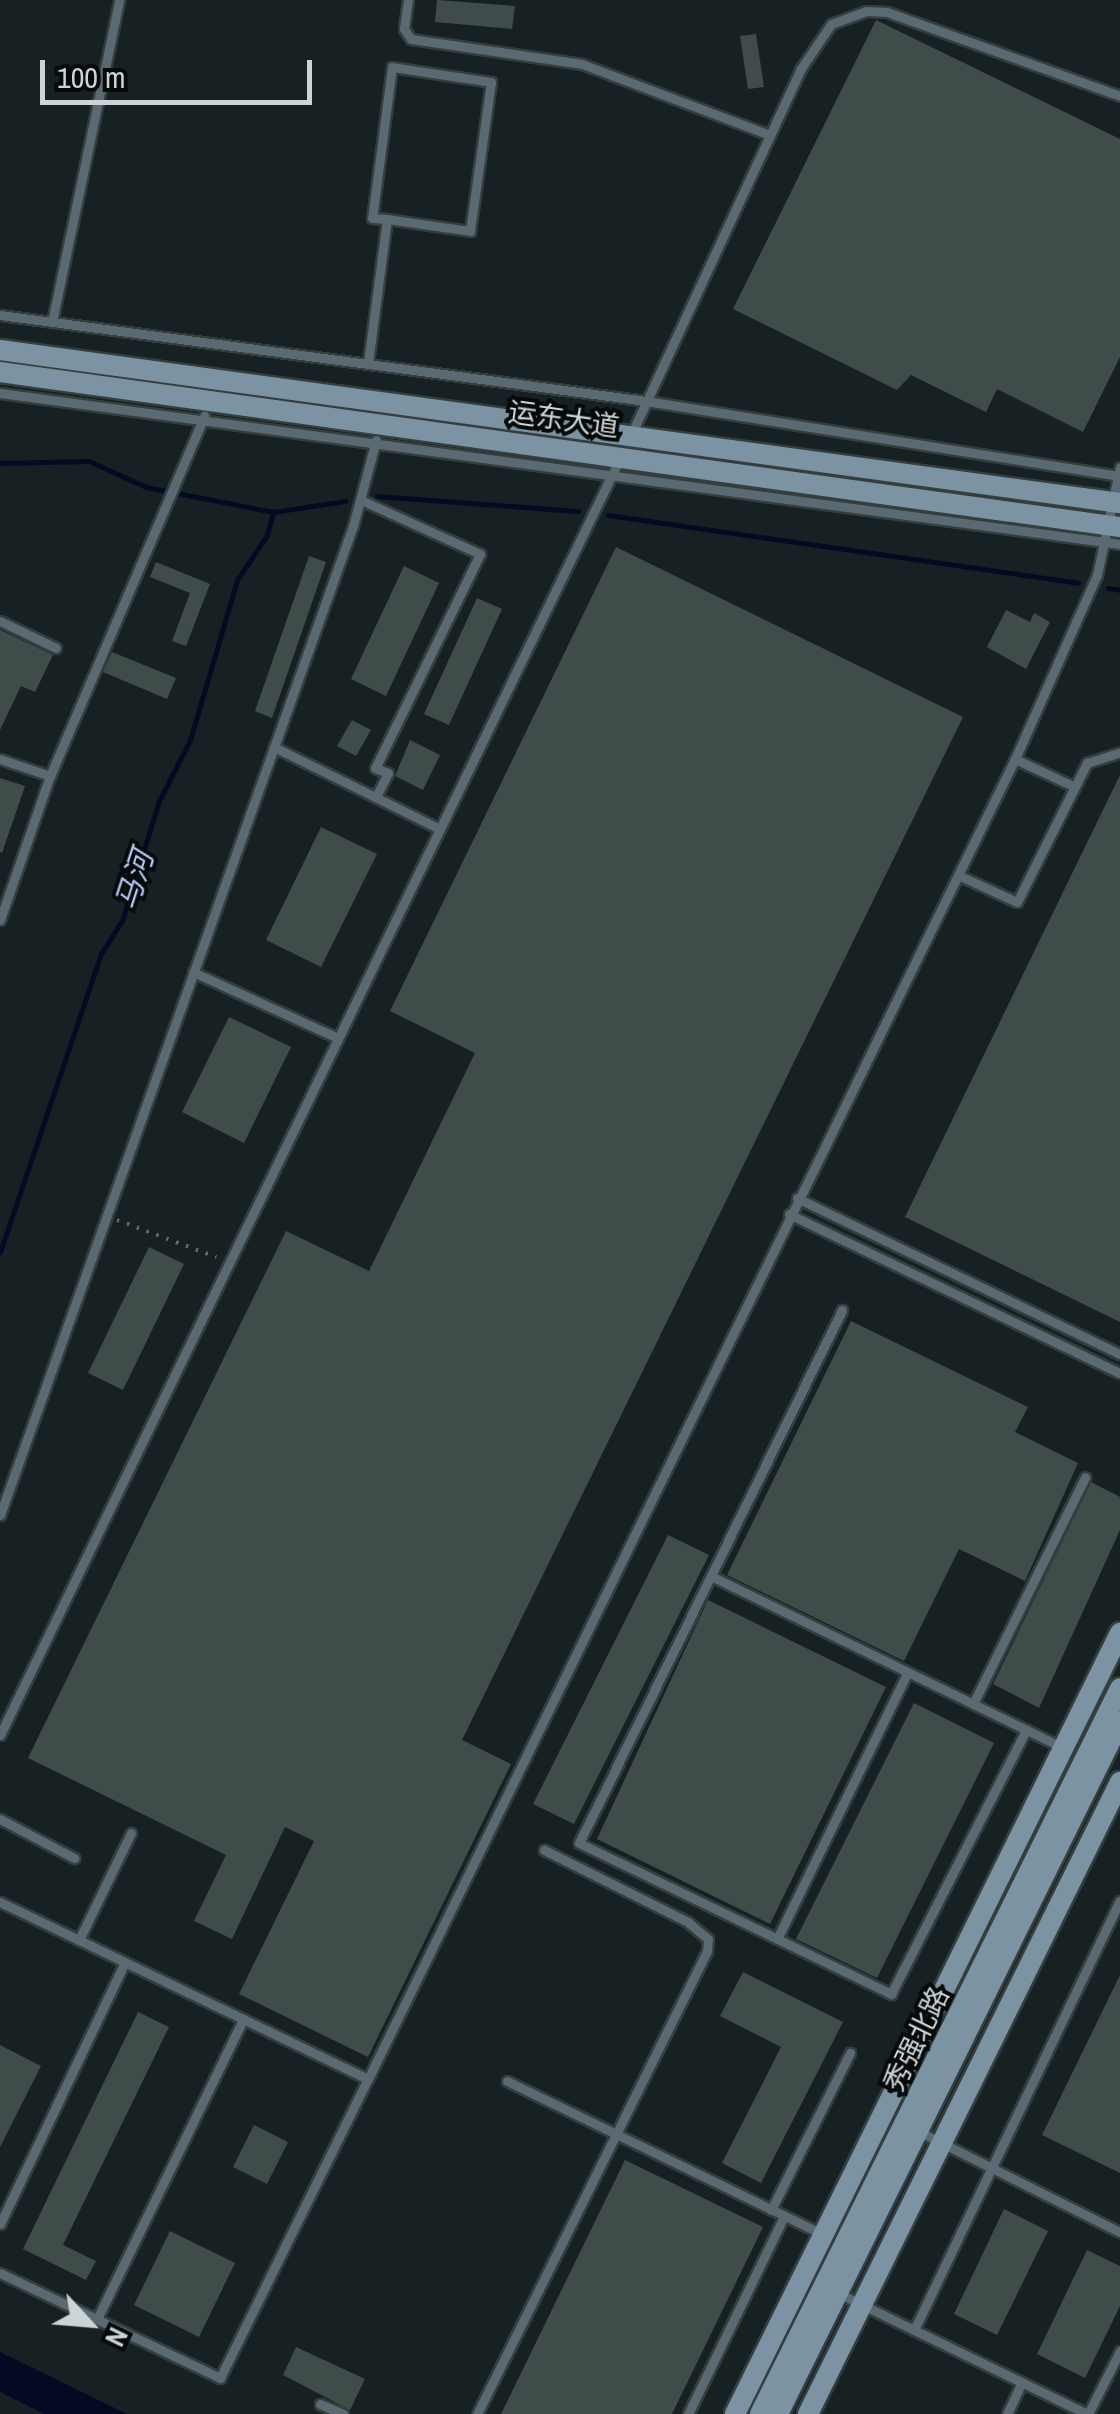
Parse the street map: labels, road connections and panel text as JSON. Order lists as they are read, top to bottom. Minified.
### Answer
{"streets":{"street":["运东大道","秀强北路"]},"water":["马河"],"scale_bar":"100 m","north":"bottom right"}
